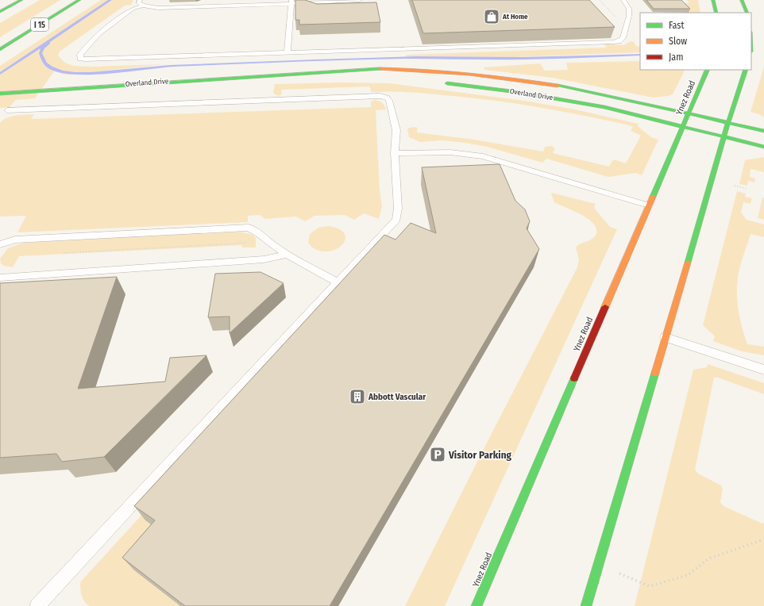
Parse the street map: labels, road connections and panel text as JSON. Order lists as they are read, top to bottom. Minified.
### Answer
{"streets":{"main road":["I 15","Overland Drive","Ynez Road"]},"crossings":[["Overland Drive","Ynez Road"]],"places":{"shop":["At Home"],"building":["Abbott Vascular"],"parking":["Visitor Parking"]},"legend":["Fast","Slow","Jam"]}
